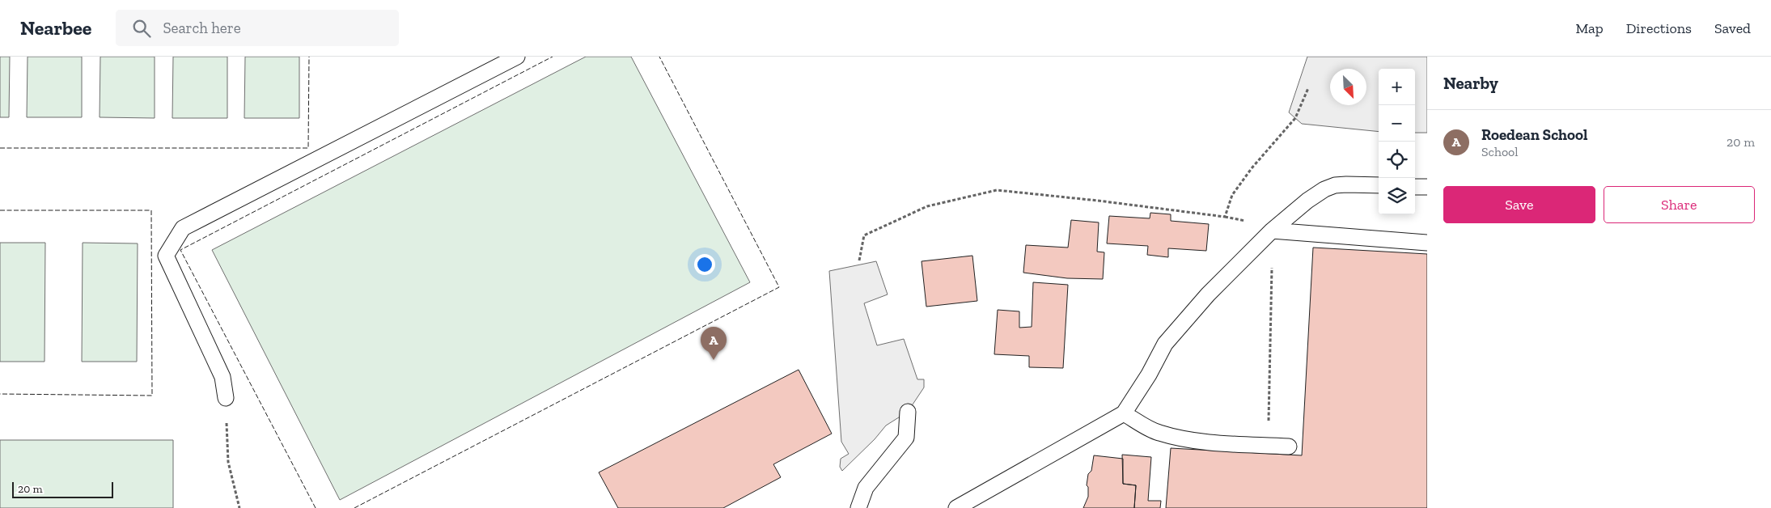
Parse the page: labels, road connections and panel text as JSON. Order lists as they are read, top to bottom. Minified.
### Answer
{"scale_bar":"20 m","north":"bottom right","page":{"header":"Nearbee","search":"Search here","nav":["Map","Directions","Saved"],"heading":"Nearby","map_buttons":["+","−"],"list":[{"mark":"A","name":"Roedean School","note":"School","value":"20 m"}],"buttons":["Save","Share"],"pins":"A","scale":"20 m"}}
